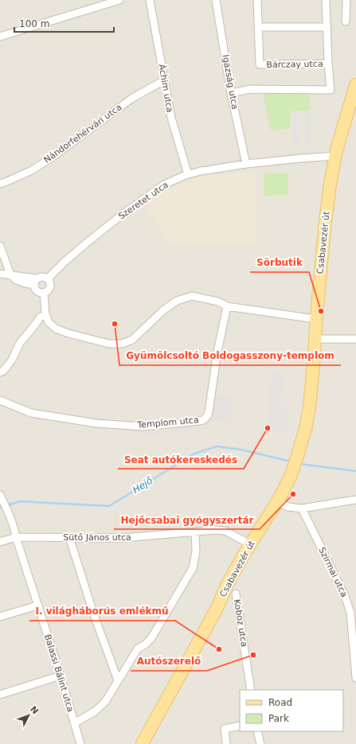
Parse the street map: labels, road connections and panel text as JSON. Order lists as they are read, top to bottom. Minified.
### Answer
{"streets":{"main road":["Csabavezér út"],"street":["Bárczay utca","Igazság utca","Áchim utca","Nándorfehérvári utca","Szeretet utca","Templom utca","Sütő János utca","Szirmai utca","Koboz utca","Balassi Bálint utca"]},"crossings":[["Igazság utca","Szeretet utca"],["Áchim utca","Nándorfehérvári utca"],["Áchim utca","Szeretet utca"],["Szeretet utca","Csabavezér út"],["Csabavezér út","Sütő János utca"],["Sütő János utca","Balassi Bálint utca"]],"water":["Hejő"],"places":["Sörbutik","Gyümölcsoltó Boldogasszony-templom","Seat autókereskedés","Hejőcsabai gyógyszertár","I. világháborús emlékmű","Autószerelő"],"legend":["Road","Park"],"scale_bar":"100 m","north":"top right"}
